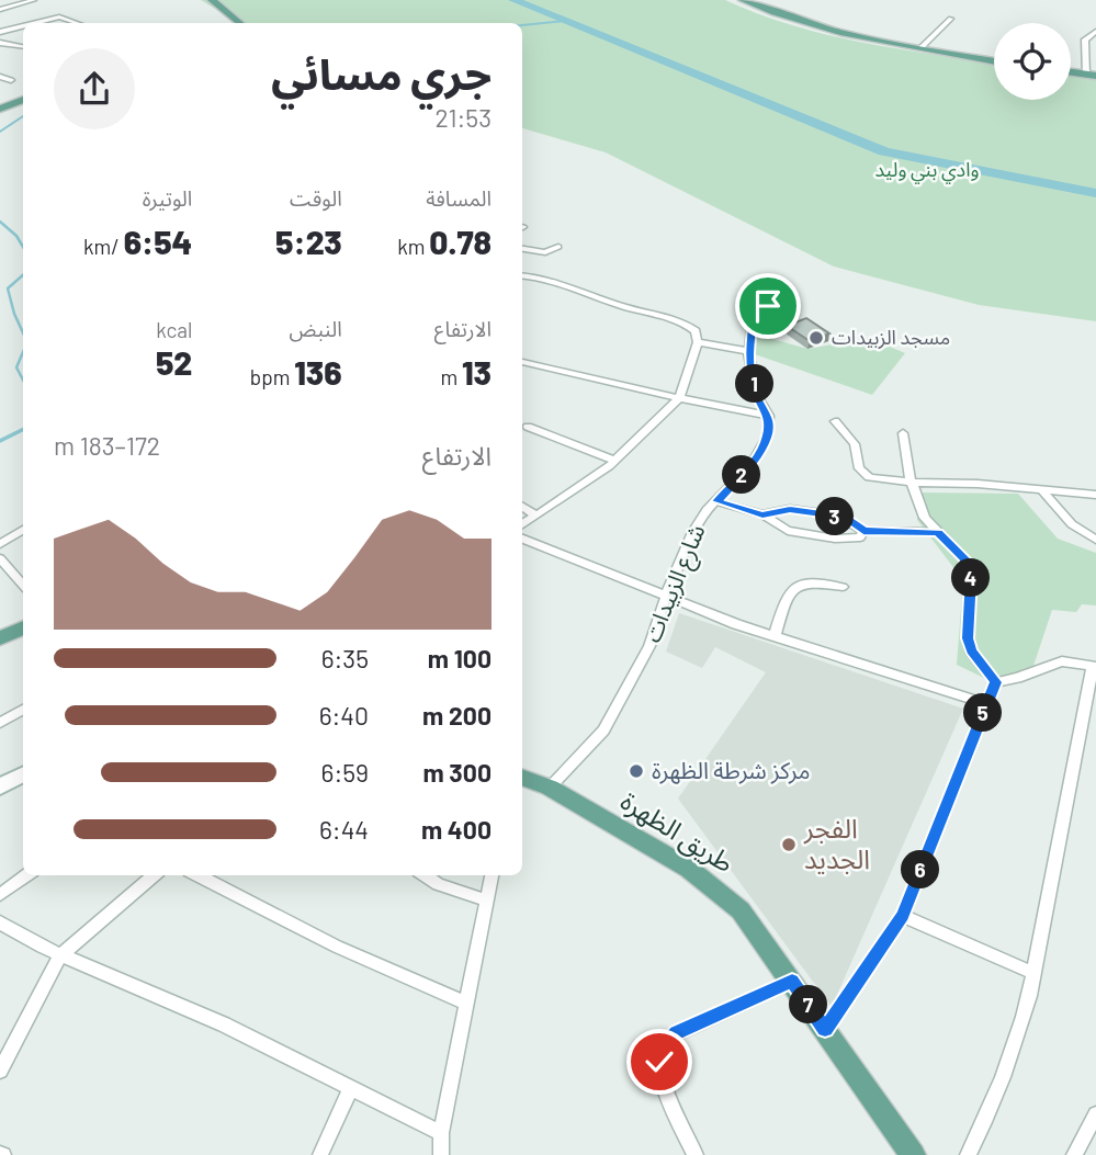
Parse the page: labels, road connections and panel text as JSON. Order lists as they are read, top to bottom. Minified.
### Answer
{"streets":{"main road":["طريق الظهرة"],"street":["شارع الزبيدات"]},"crossings":[["شارع الزبيدات","طريق الظهرة"]],"parks":["وادي بني وليد"],"places":["مسجد الزبيدات","مركز شرطة الظهرة","الفجر الجديد"],"page":{"heading":["جري مسائي","21:53"],"stats":[["المسافة","0.78 km"],["الوقت","5:23"],["الوتيرة","6:54 /km"],["الارتفاع","13 m"],["النبض","136 bpm"],["kcal","52"]],"pins":["1","2","3","4","5","6","7"],"chart":["الارتفاع","172–183 m"],"list":[{"name":"100 m","note":"6:35"},{"name":"200 m","note":"6:40"},{"name":"300 m","note":"6:59"},{"name":"400 m","note":"6:44"}]}}
